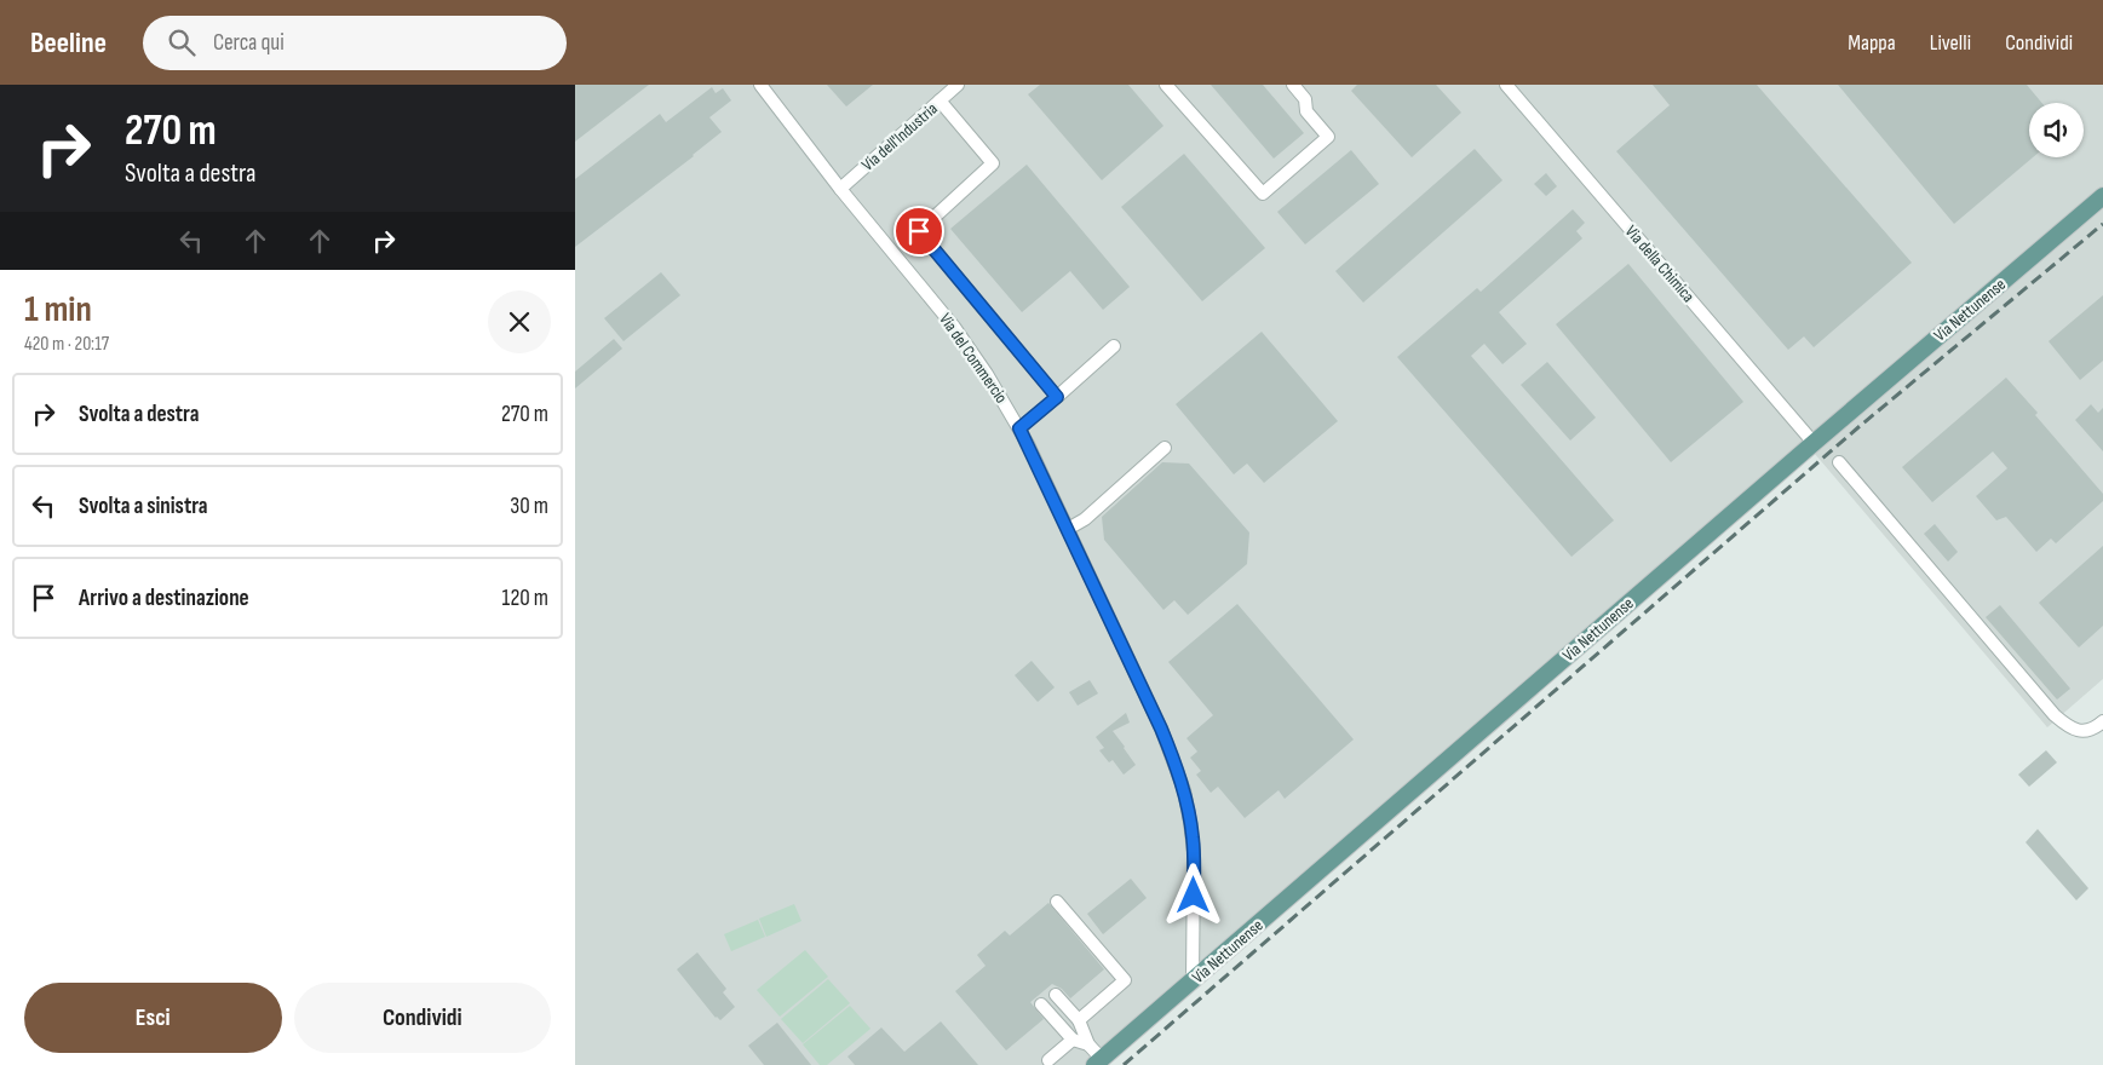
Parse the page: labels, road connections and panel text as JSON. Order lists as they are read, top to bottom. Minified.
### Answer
{"streets":{"main road":["Via Nettunense"],"street":["Via dell'Industria","Via della Chimica","Via del Commercio"]},"crossings":[["Via dell'Industria","Via del Commercio"],["Via della Chimica","Via Nettunense"],["Via Nettunense","Via del Commercio"]],"page":{"header":"Beeline","search":"Cerca qui","nav":["Mappa","Livelli","Condividi"],"turn":["270 m","Svolta a destra"],"heading":["1 min","420 m · 20:17"],"list":[{"name":"Svolta a destra","value":"270 m"},{"name":"Svolta a sinistra","value":"30 m"},{"name":"Arrivo a destinazione","value":"120 m"}],"buttons":["Esci","Condividi"]}}
